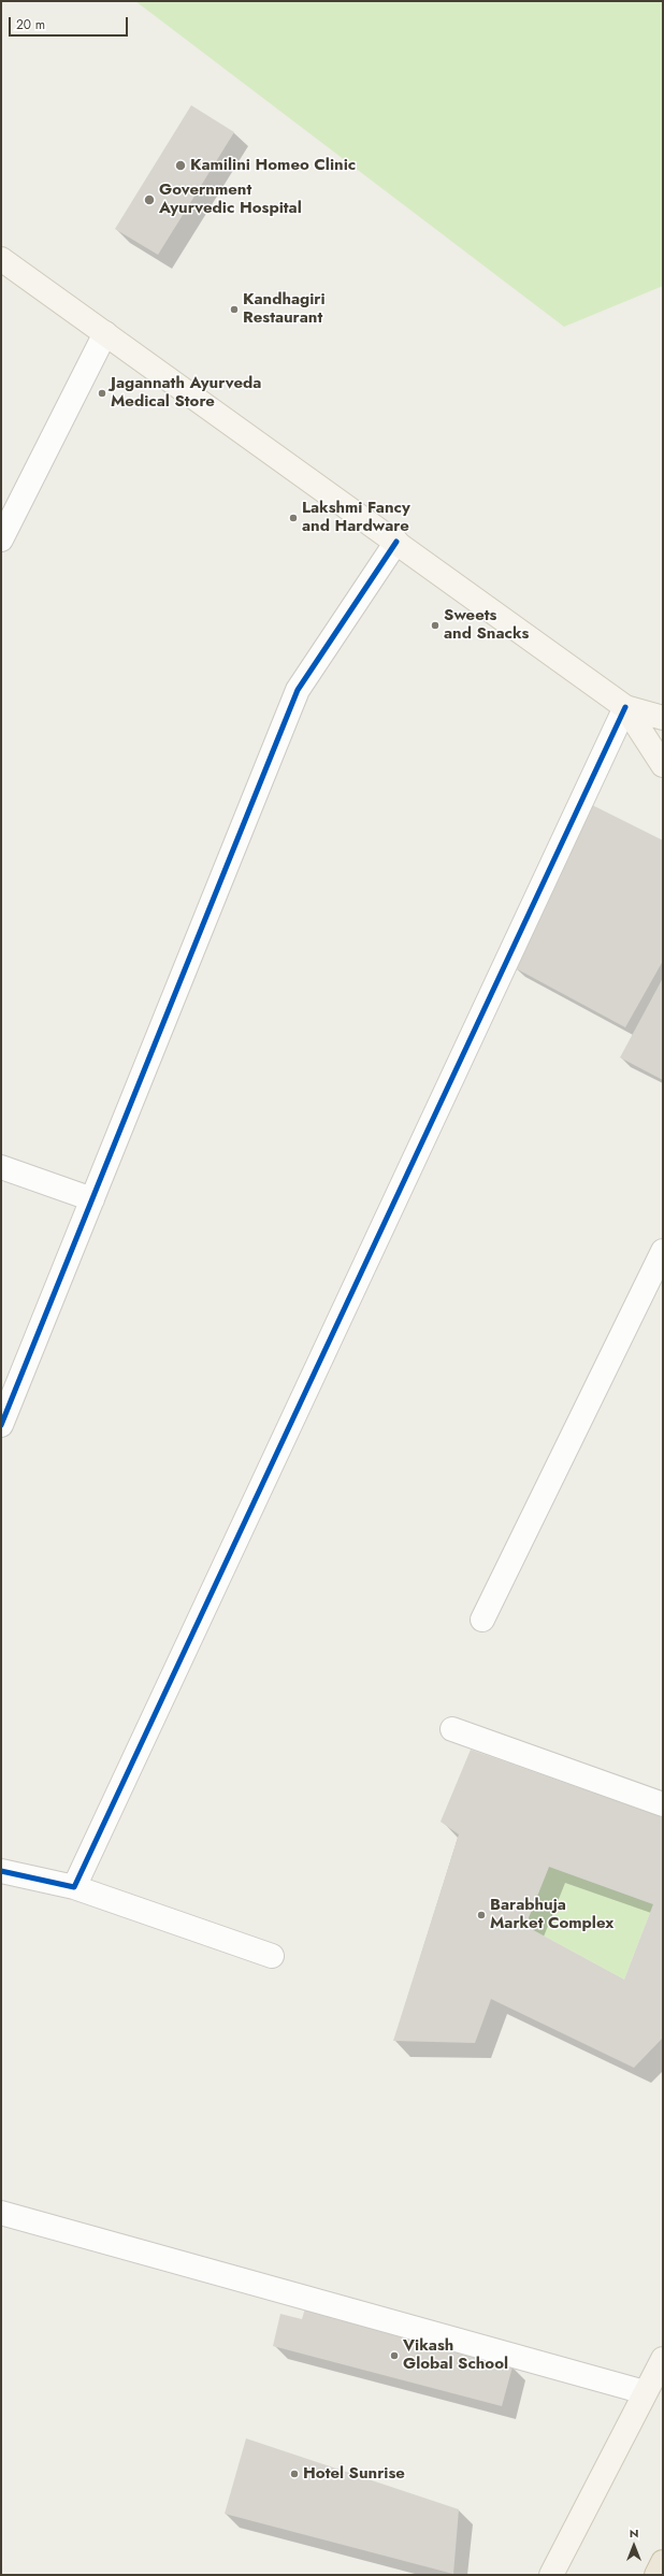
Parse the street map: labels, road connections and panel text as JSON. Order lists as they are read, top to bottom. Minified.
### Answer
{"places":["Kamilini Homeo Clinic","Government Ayurvedic Hospital","Kandhagiri Restaurant","Jagannath Ayurveda Medical Store","Lakshmi Fancy and Hardware","Sweets and Snacks","Barabhuja Market Complex","Vikash Global School","Hotel Sunrise"],"scale_bar":"20 m","north":"top"}
